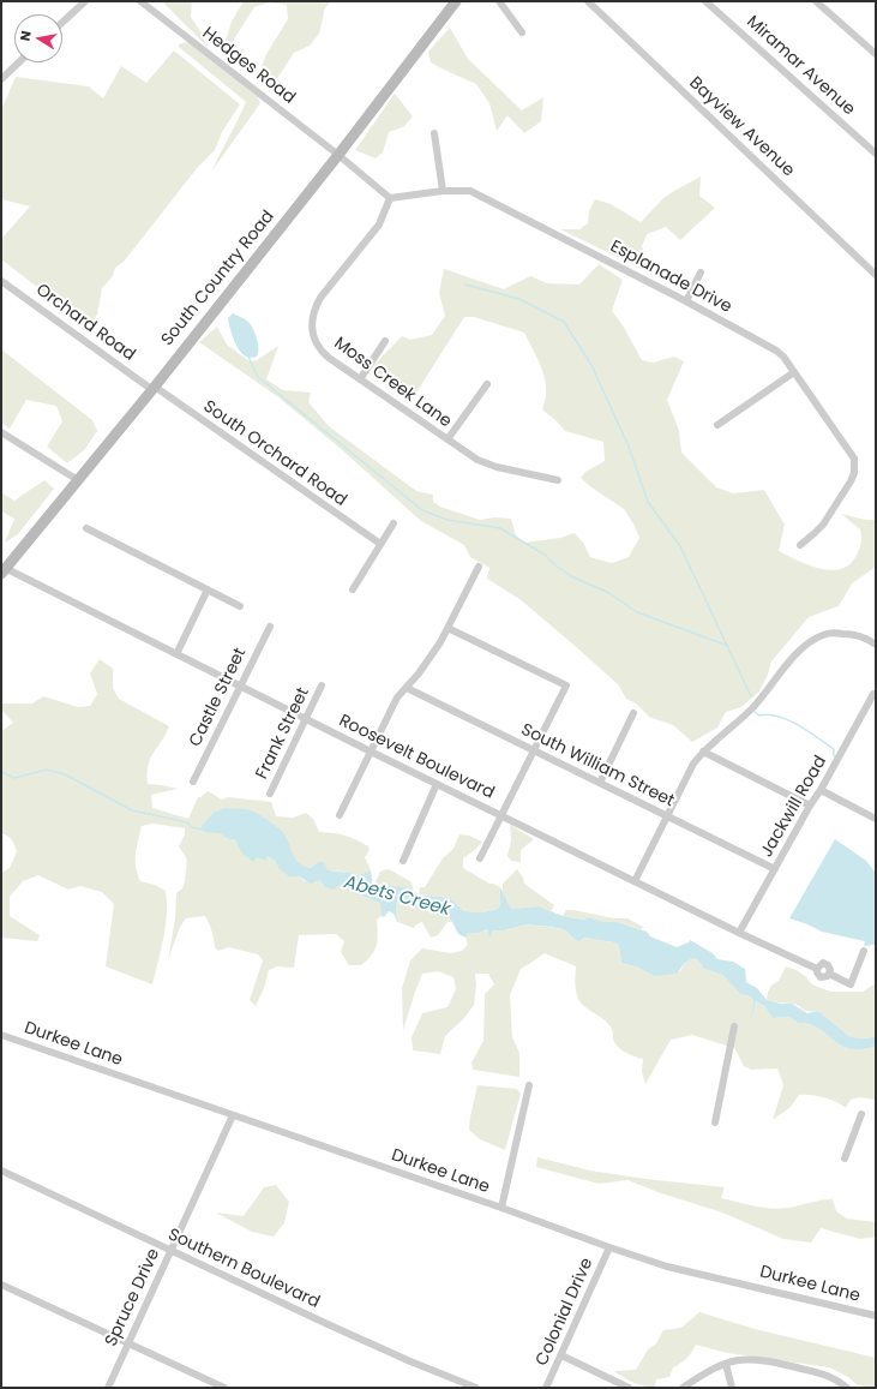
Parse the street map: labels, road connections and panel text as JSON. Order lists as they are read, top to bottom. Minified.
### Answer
{"streets":{"main road":["South Country Road"],"street":["Hedges Road","Miramar Avenue","Bayview Avenue","Esplanade Drive","Orchard Road","Moss Creek Lane","South Orchard Road","Castle Street","Frank Street","Roosevelt Boulevard","South William Street","Jackwill Road","Durkee Lane","Southern Boulevard","Spruce Drive","Colonial Drive"]},"crossings":[["Hedges Road","South Country Road"],["Esplanade Drive","Moss Creek Lane"],["South Country Road","Orchard Road"],["South Country Road","South Orchard Road"],["South Country Road","Roosevelt Boulevard"],["Orchard Road","South Orchard Road"],["Castle Street","Roosevelt Boulevard"],["Frank Street","Roosevelt Boulevard"],["Roosevelt Boulevard","Jackwill Road"],["South William Street","Jackwill Road"],["Durkee Lane","Spruce Drive"],["Durkee Lane","Colonial Drive"],["Southern Boulevard","Spruce Drive"]],"water":["Abets Creek"],"north":"left"}
